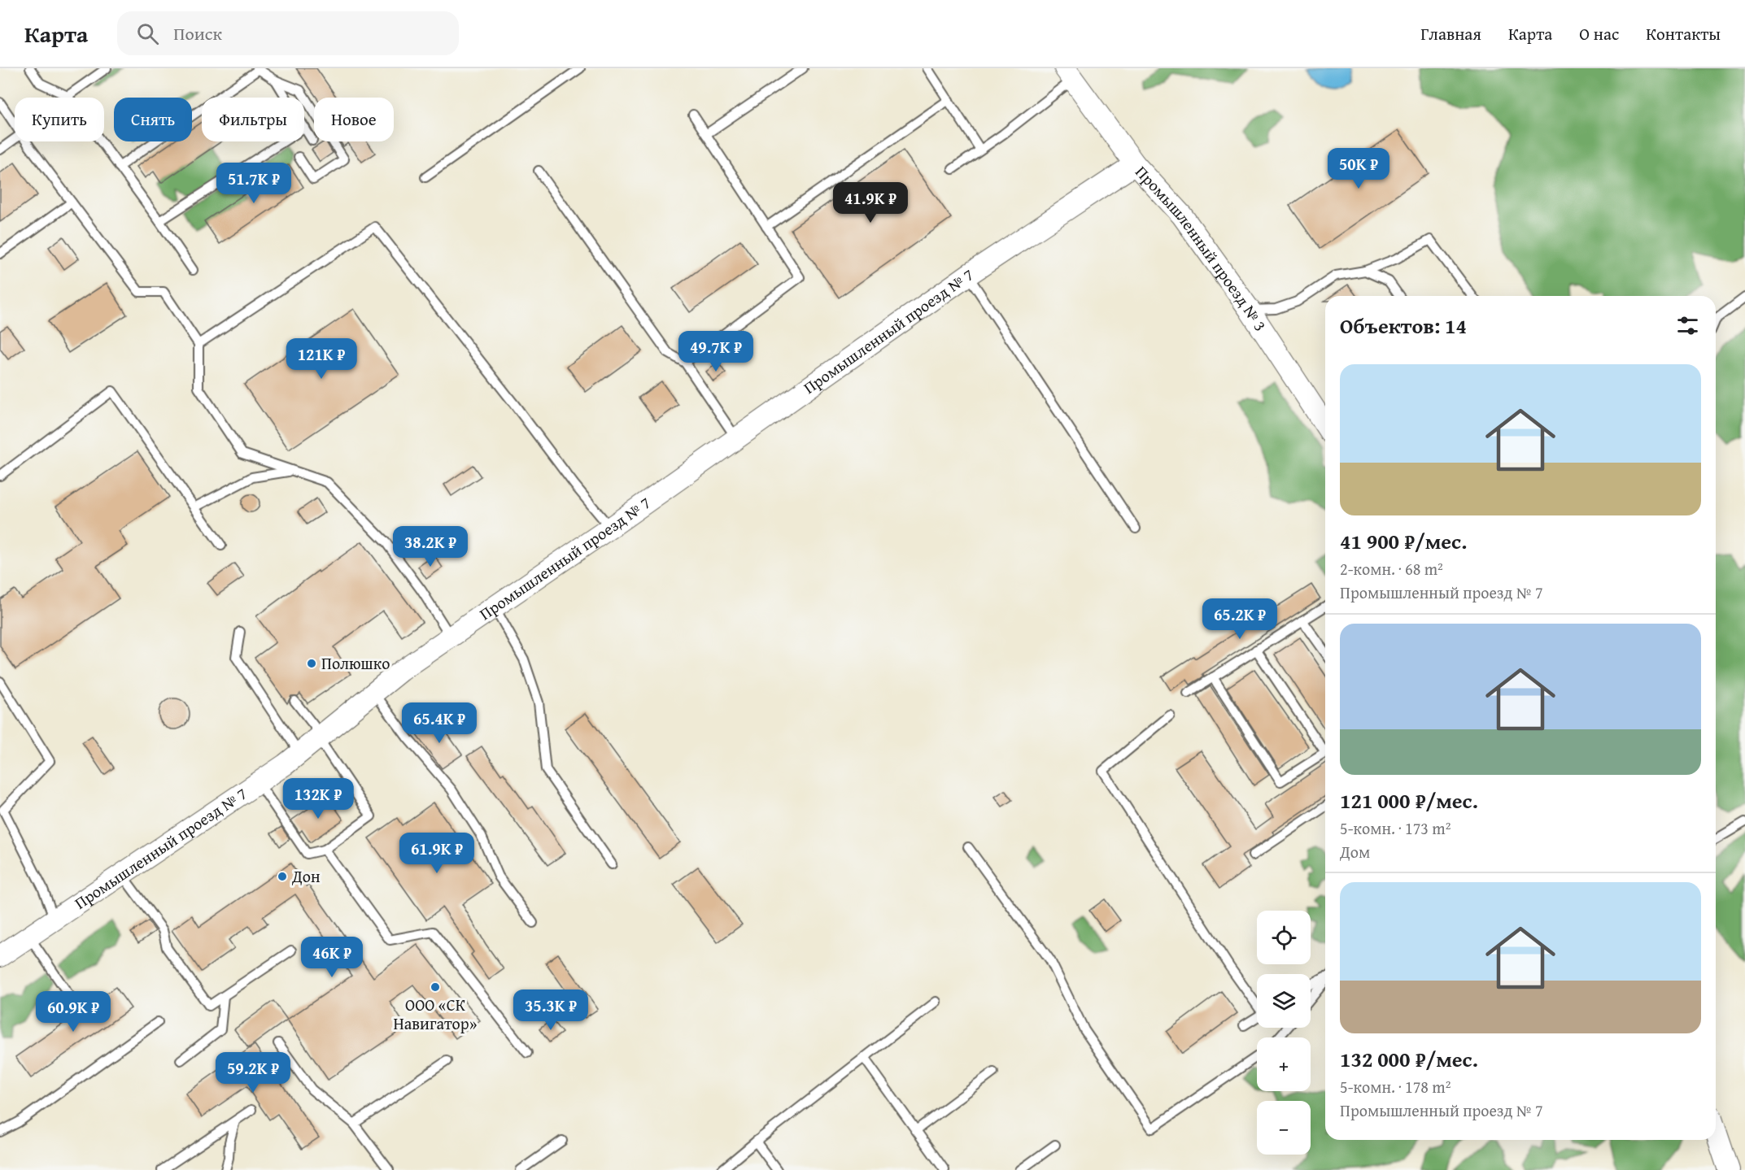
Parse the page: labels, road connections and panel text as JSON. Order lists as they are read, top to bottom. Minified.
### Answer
{"streets":{"street":["Промышленный проезд № 3","Промышленный проезд № 7"]},"crossings":[["Промышленный проезд № 3","Промышленный проезд № 7"]],"places":["Полюшко","Дон","ООО «СК Навигатор»"],"page":{"header":"Карта","search":"Поиск","nav":["Главная","Карта","О нас","Контакты"],"chip":["Купить","Снять","Фильтры","Новое"],"price":["50K ₽","51.7K ₽","41.9K ₽","49.7K ₽","121K ₽","38.2K ₽","65.2K ₽","65.4K ₽","132K ₽","61.9K ₽","46K ₽","35.3K ₽","60.9K ₽","59.2K ₽"],"heading":"Объектов: 14","list":[{"name":"41 900 ₽/мес.","note":"2-комн. · 68 m² · Промышленный проезд № 7"},{"name":"121 000 ₽/мес.","note":"5-комн. · 173 m² · Дом"},{"name":"132 000 ₽/мес.","note":"5-комн. · 178 m² · Промышленный проезд № 7"}],"map_buttons":["+","−"]}}
